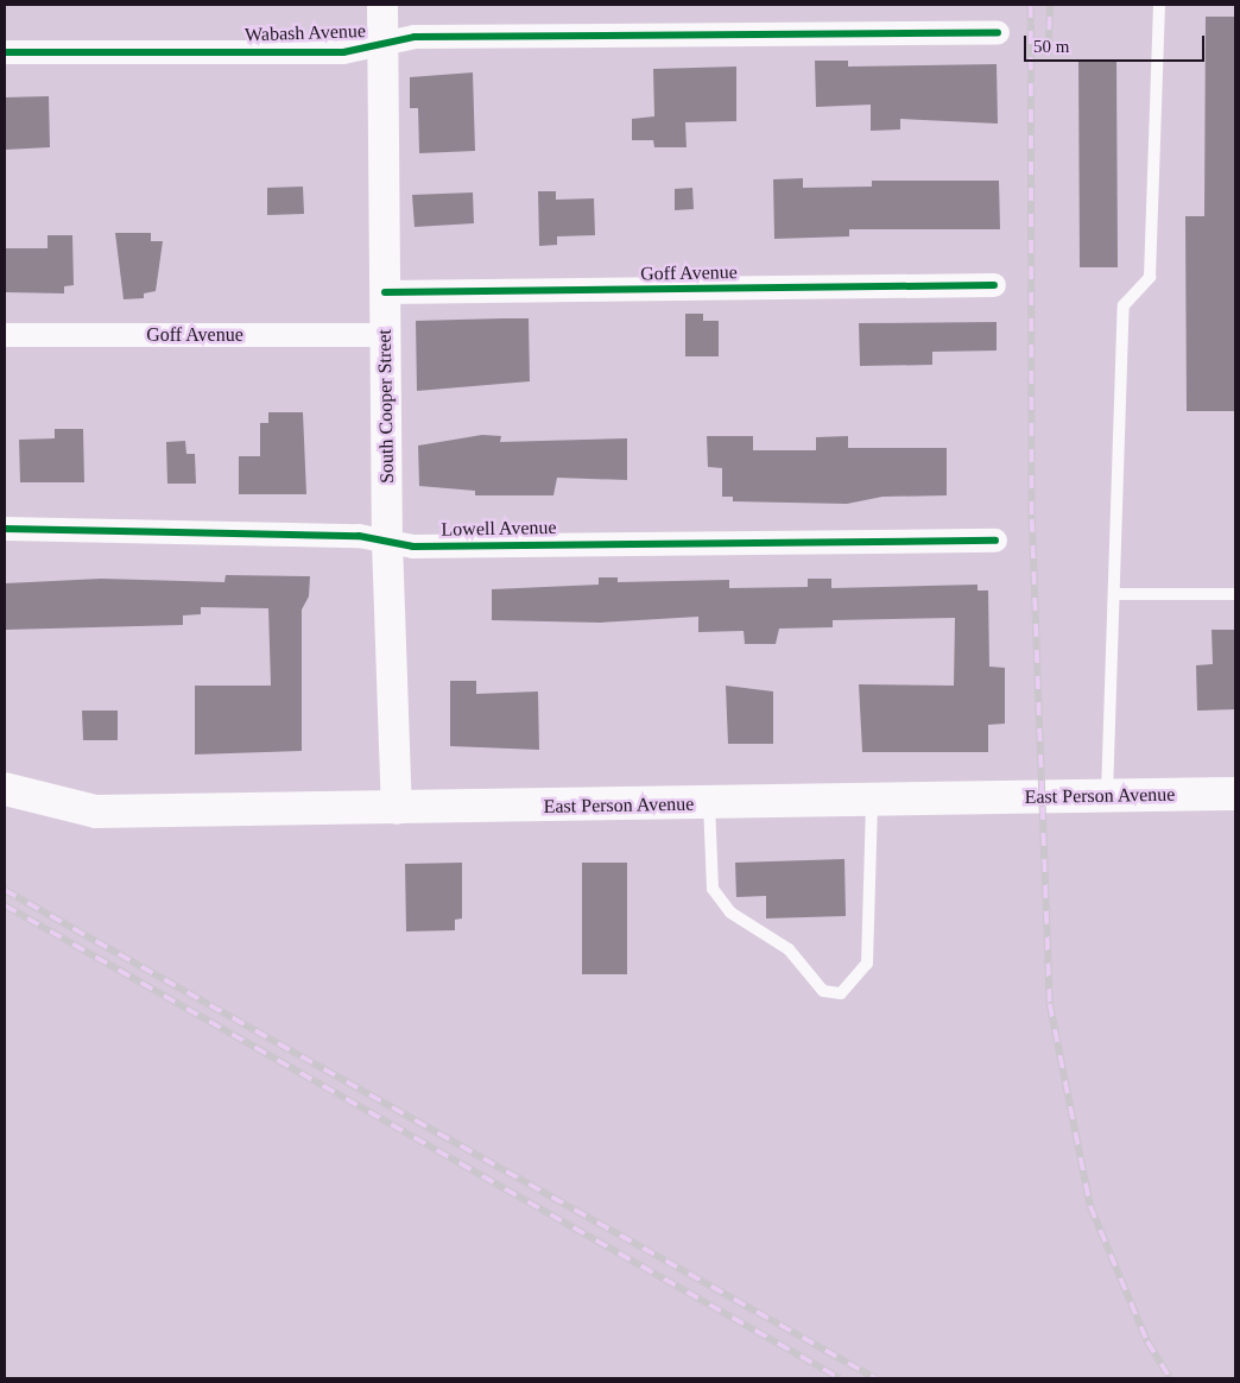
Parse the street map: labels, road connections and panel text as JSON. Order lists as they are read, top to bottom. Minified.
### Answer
{"streets":{"main road":["East Person Avenue"],"street":["Wabash Avenue","Goff Avenue","South Cooper Street","Lowell Avenue"]},"crossings":[["Wabash Avenue","South Cooper Street"],["Goff Avenue","South Cooper Street"],["South Cooper Street","Lowell Avenue"],["South Cooper Street","East Person Avenue"]],"scale_bar":"50 m"}
